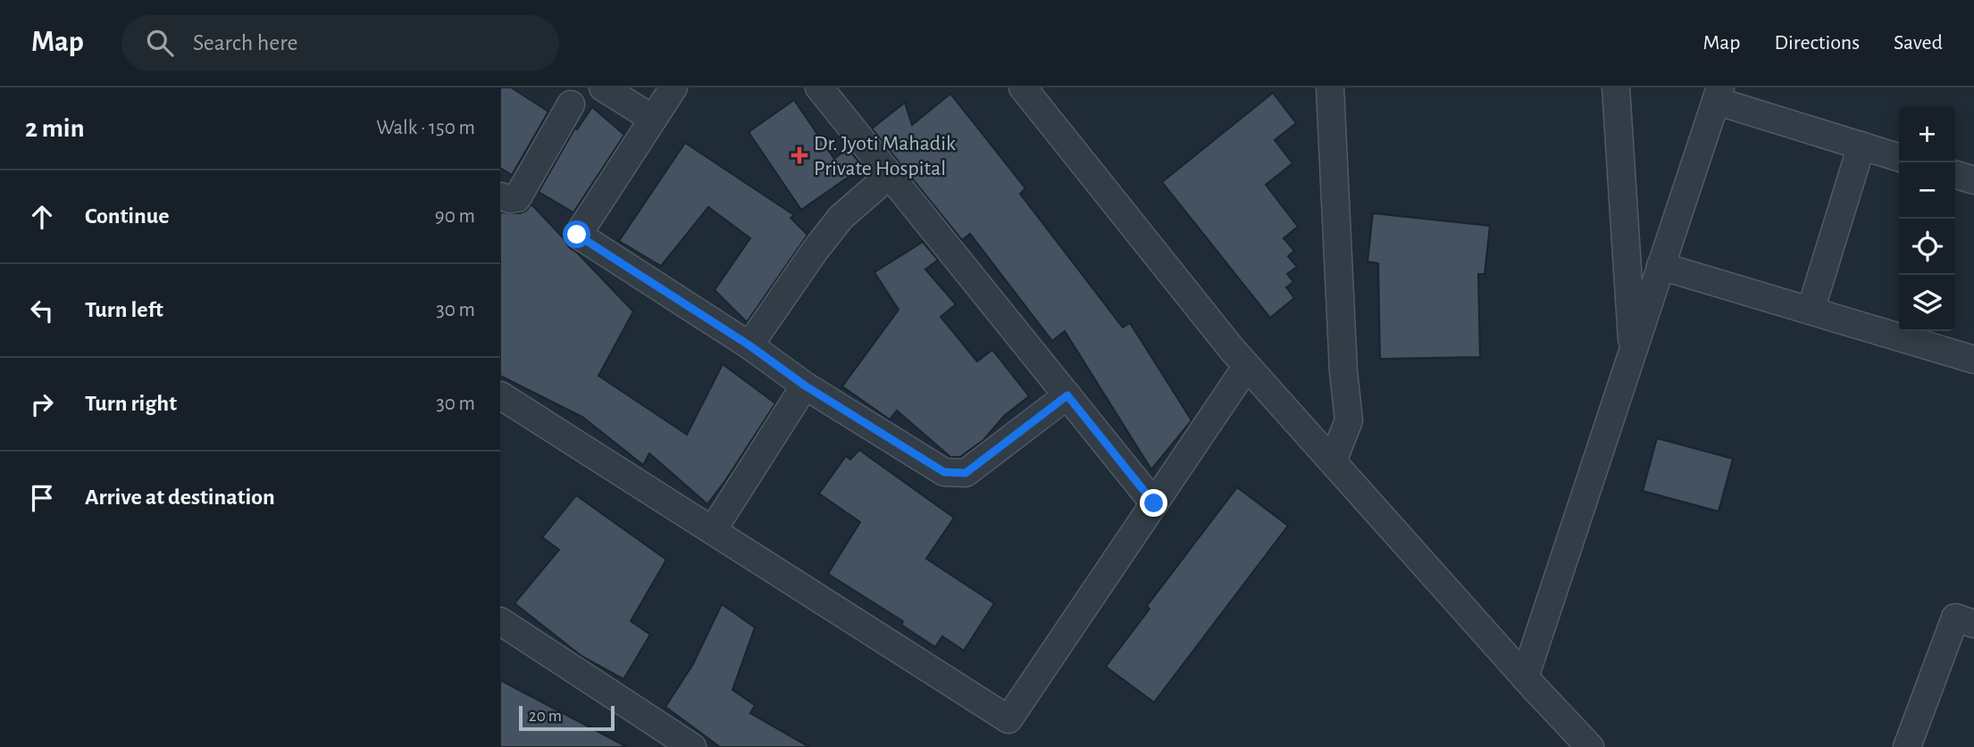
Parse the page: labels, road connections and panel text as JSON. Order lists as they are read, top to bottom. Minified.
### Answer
{"places":{"health":["Dr. Jyoti Mahadik Private Hospital"]},"scale_bar":"20 m","page":{"header":"Map","search":"Search here","nav":["Map","Directions","Saved"],"heading":["2 min","Walk · 150 m"],"map_buttons":["+","−"],"list":[["Continue","90 m"],["Turn left","30 m"],["Turn right","30 m"],"Arrive at destination"],"scale":"20 m"}}
